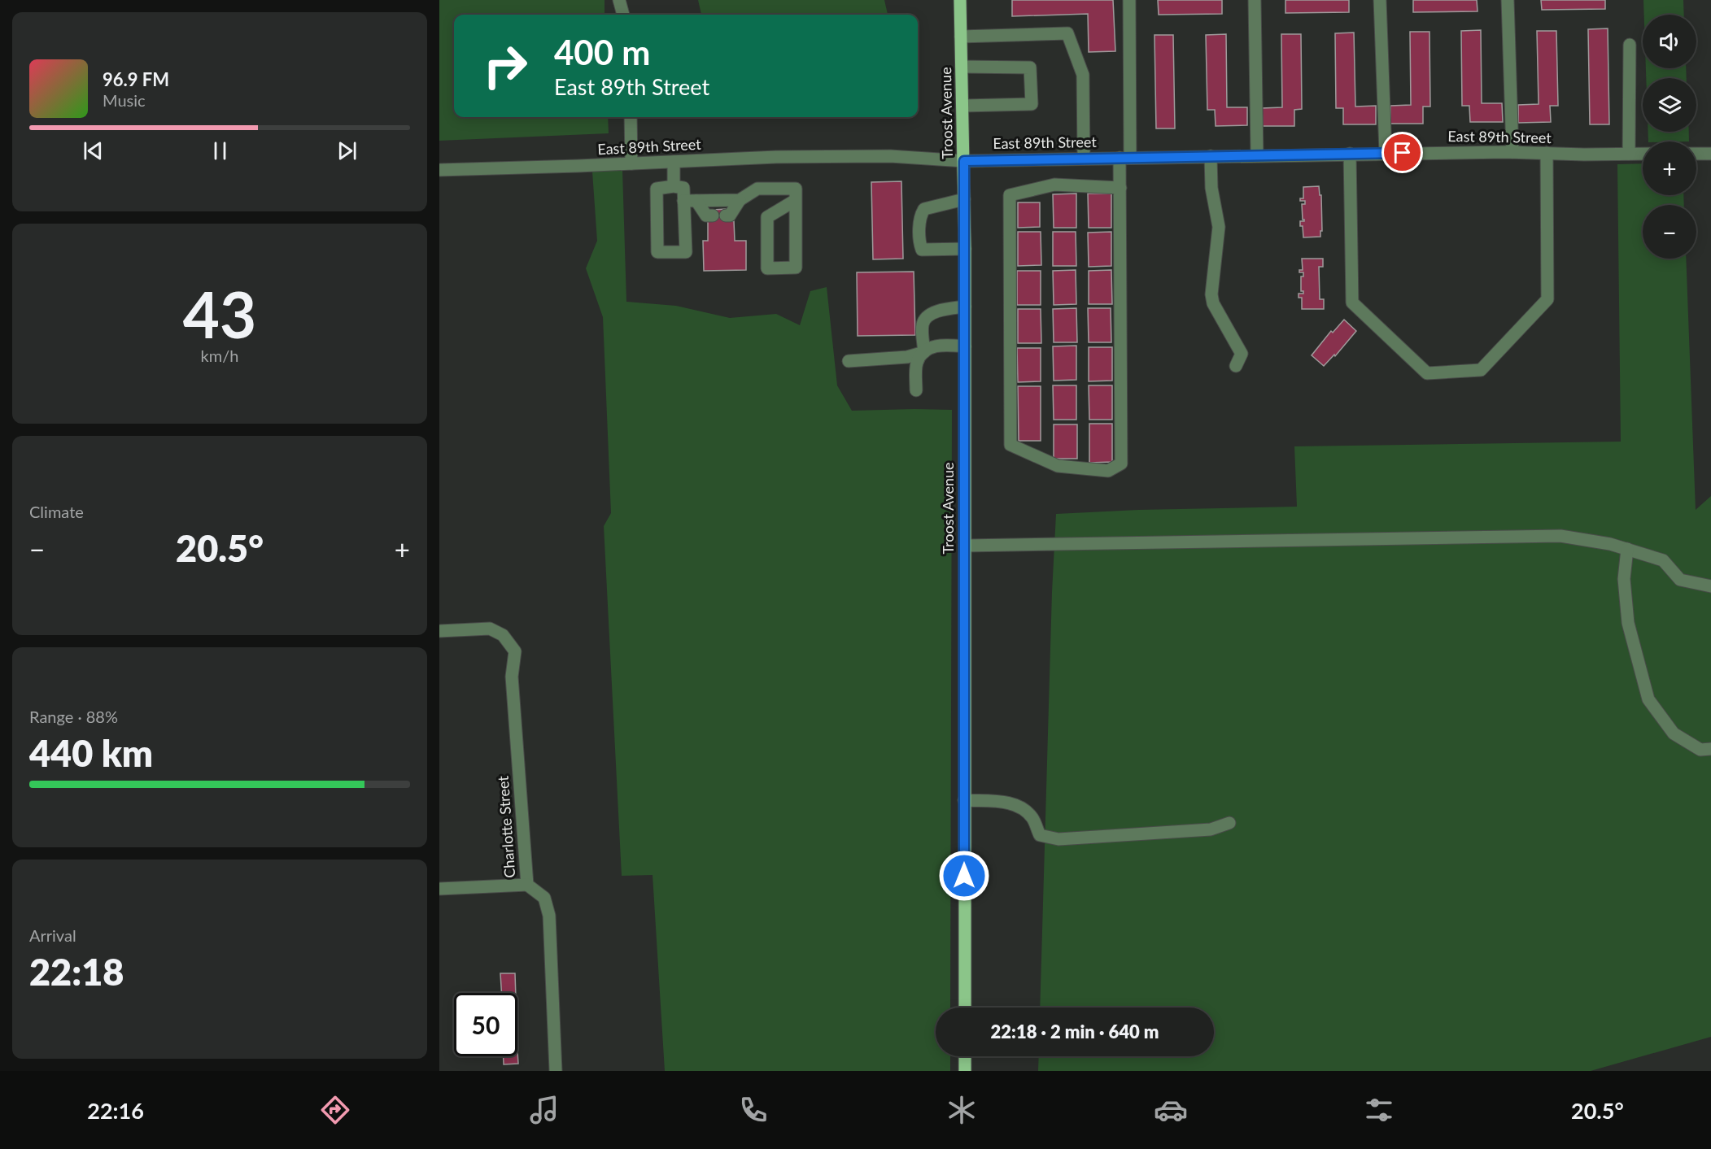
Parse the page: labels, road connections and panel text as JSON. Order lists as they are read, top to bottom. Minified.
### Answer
{"streets":{"main road":["Troost Avenue"],"street":["East 89th Street","Charlotte Street"]},"crossings":[["Troost Avenue","East 89th Street"]],"page":{"map_buttons":["+","−"],"turn":["400 m","East 89th Street"],"song":["96.9 FM","Music"],"tile":[["43","km/h"],"Climate",["Range · 88%","440 km"],["Arrival","22:18"]],"heat":["−","20.5°","+"],"limit":"50","trip":"22:18 · 2 min · 640 m","tabs":["22:16","20.5°"]}}
